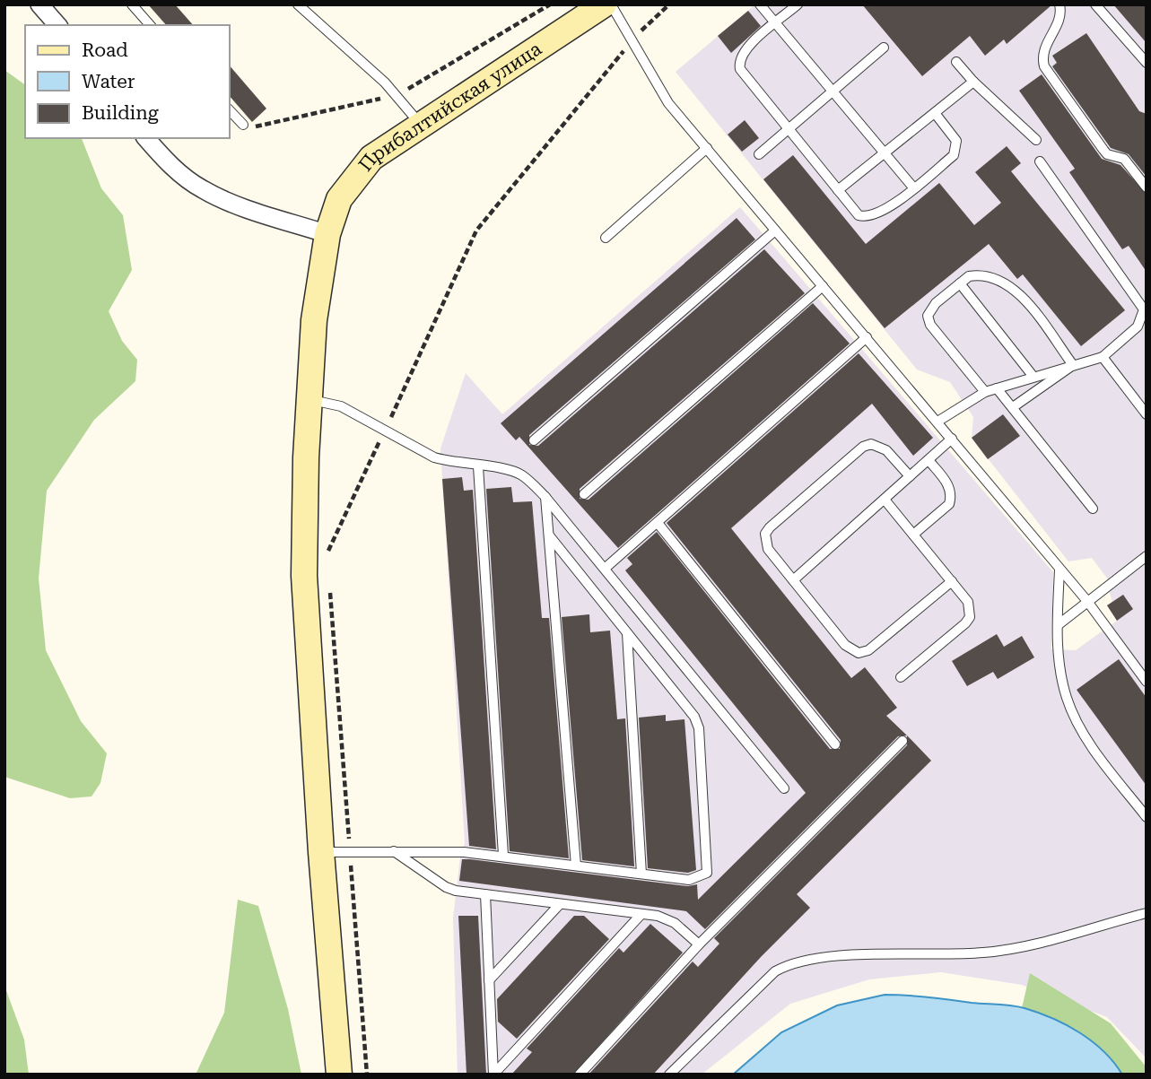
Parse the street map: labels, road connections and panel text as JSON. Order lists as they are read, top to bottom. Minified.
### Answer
{"streets":{"street":["Прибалтийская улица"]},"legend":["Road","Water","Building"]}
